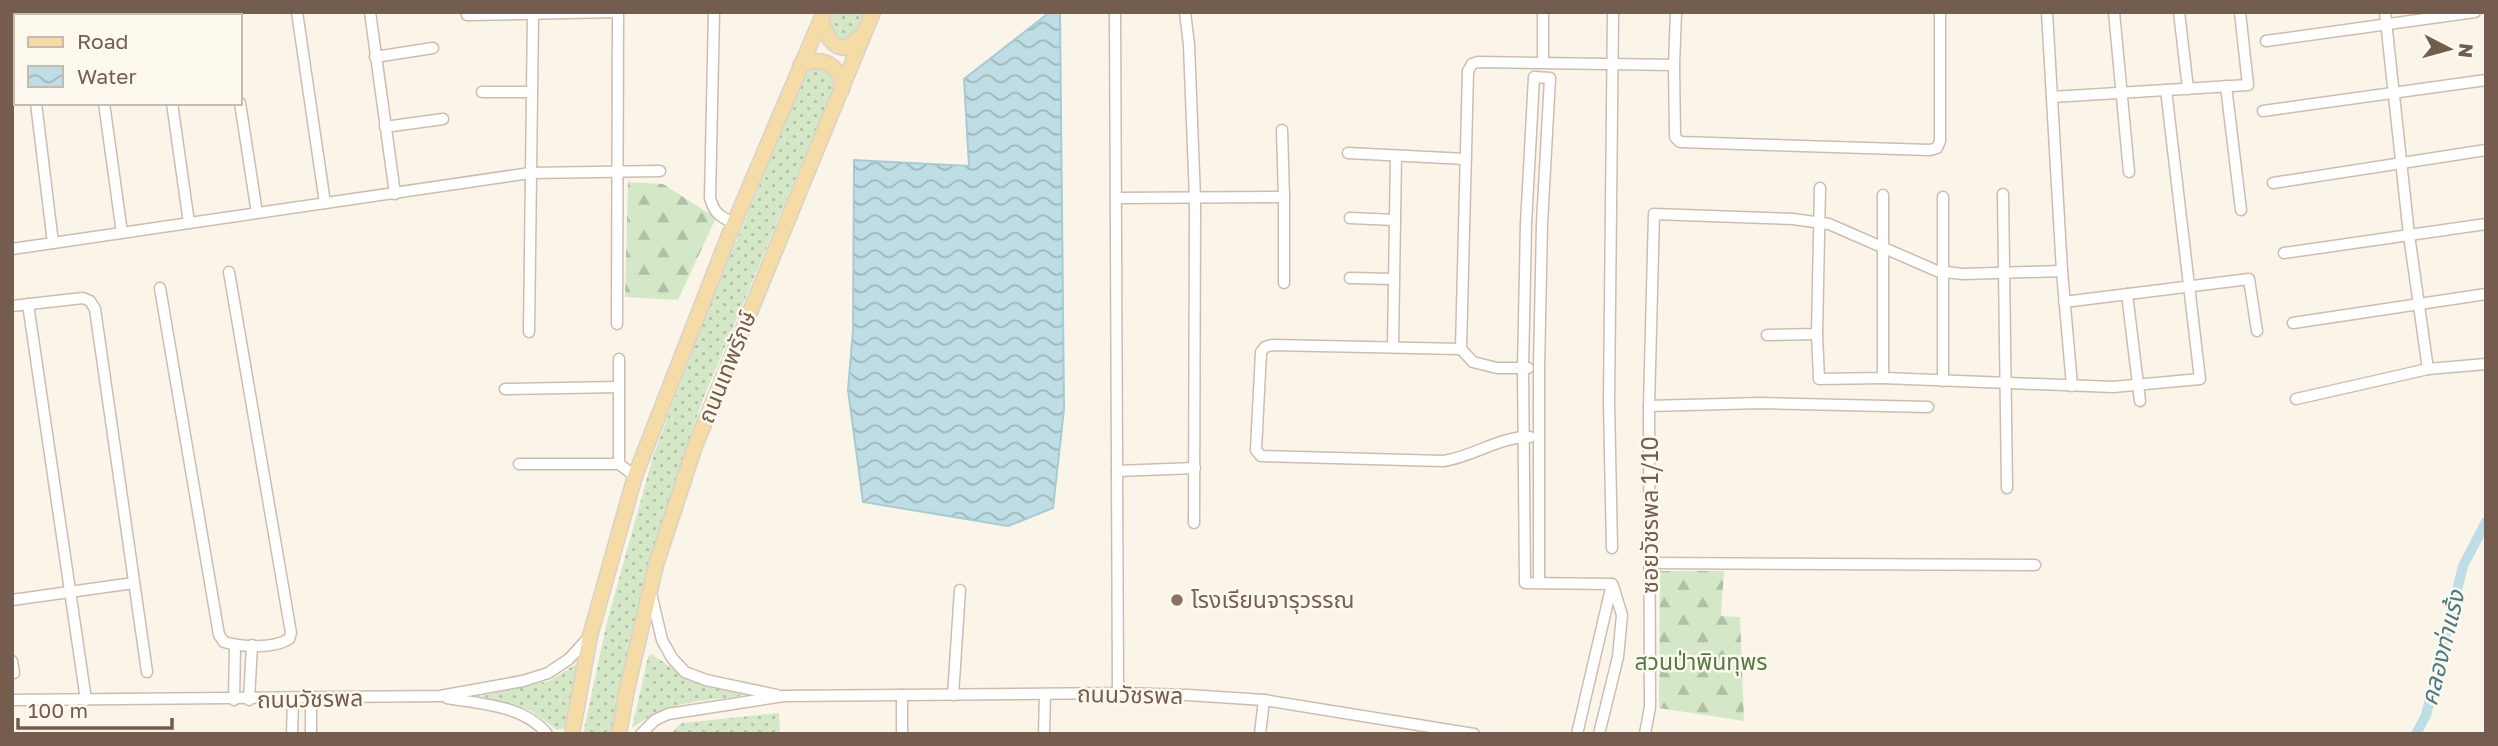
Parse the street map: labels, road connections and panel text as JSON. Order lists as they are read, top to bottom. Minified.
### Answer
{"streets":{"main road":["ถนนเทพรักษ์"],"street":["ซอยวัชรพล 1/10","ถนนวัชรพล"]},"crossings":[["ถนนเทพรักษ์","ถนนวัชรพล"]],"water":["คลองท่าแร้ง"],"parks":["สวนป่าพินทุพร"],"places":["โรงเรียนจารุวรรณ"],"legend":["Road","Water"],"scale_bar":"100 m","north":"right"}
